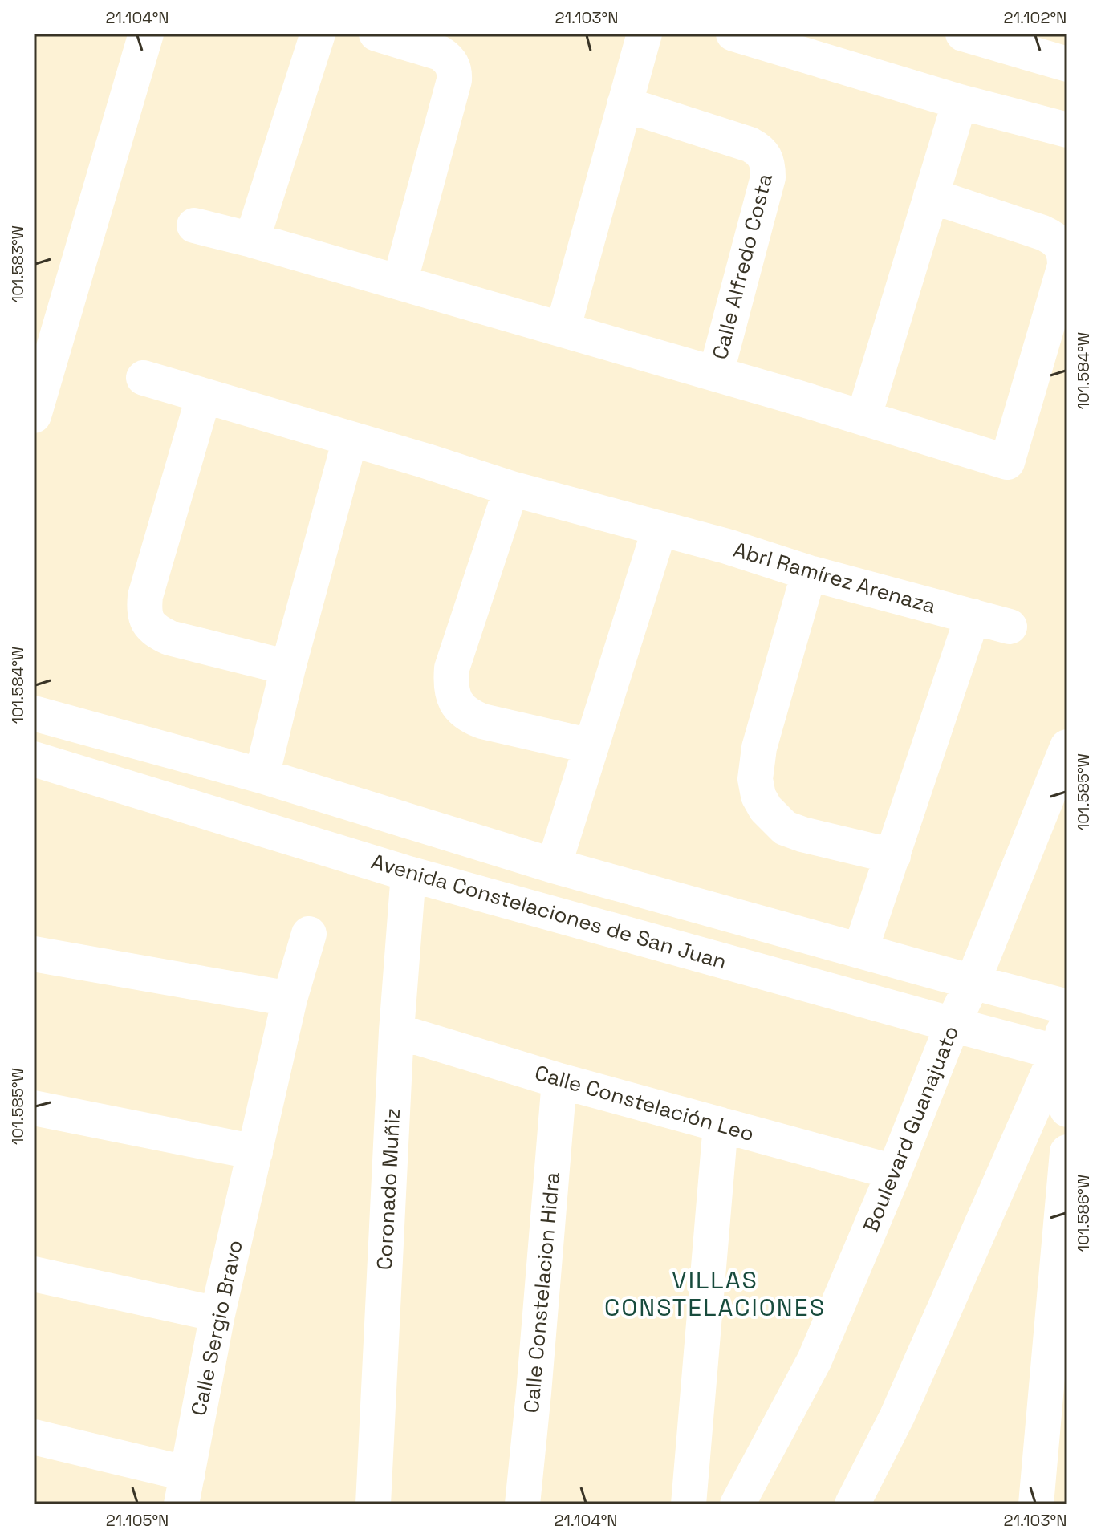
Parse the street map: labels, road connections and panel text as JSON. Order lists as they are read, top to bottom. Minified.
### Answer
{"streets":{"street":["Calle Alfredo Costa","Abrl Ramírez Arenaza","Avenida Constelaciones de San Juan","Calle Constelación Leo","Boulevard Guanajuato","Coronado Muñiz","Calle Constelacion Hidra","Calle Sergio Bravo"]},"crossings":[["Avenida Constelaciones de San Juan","Boulevard Guanajuato"],["Avenida Constelaciones de San Juan","Coronado Muñiz"],["Calle Constelación Leo","Boulevard Guanajuato"],["Calle Constelación Leo","Coronado Muñiz"],["Calle Constelación Leo","Calle Constelacion Hidra"]],"districts":["VILLAS CONSTELACIONES"],"coordinates":["21.104°N","21.103°N","21.102°N","101.583°W","101.584°W","101.585°W","101.586°W","21.105°N"]}
